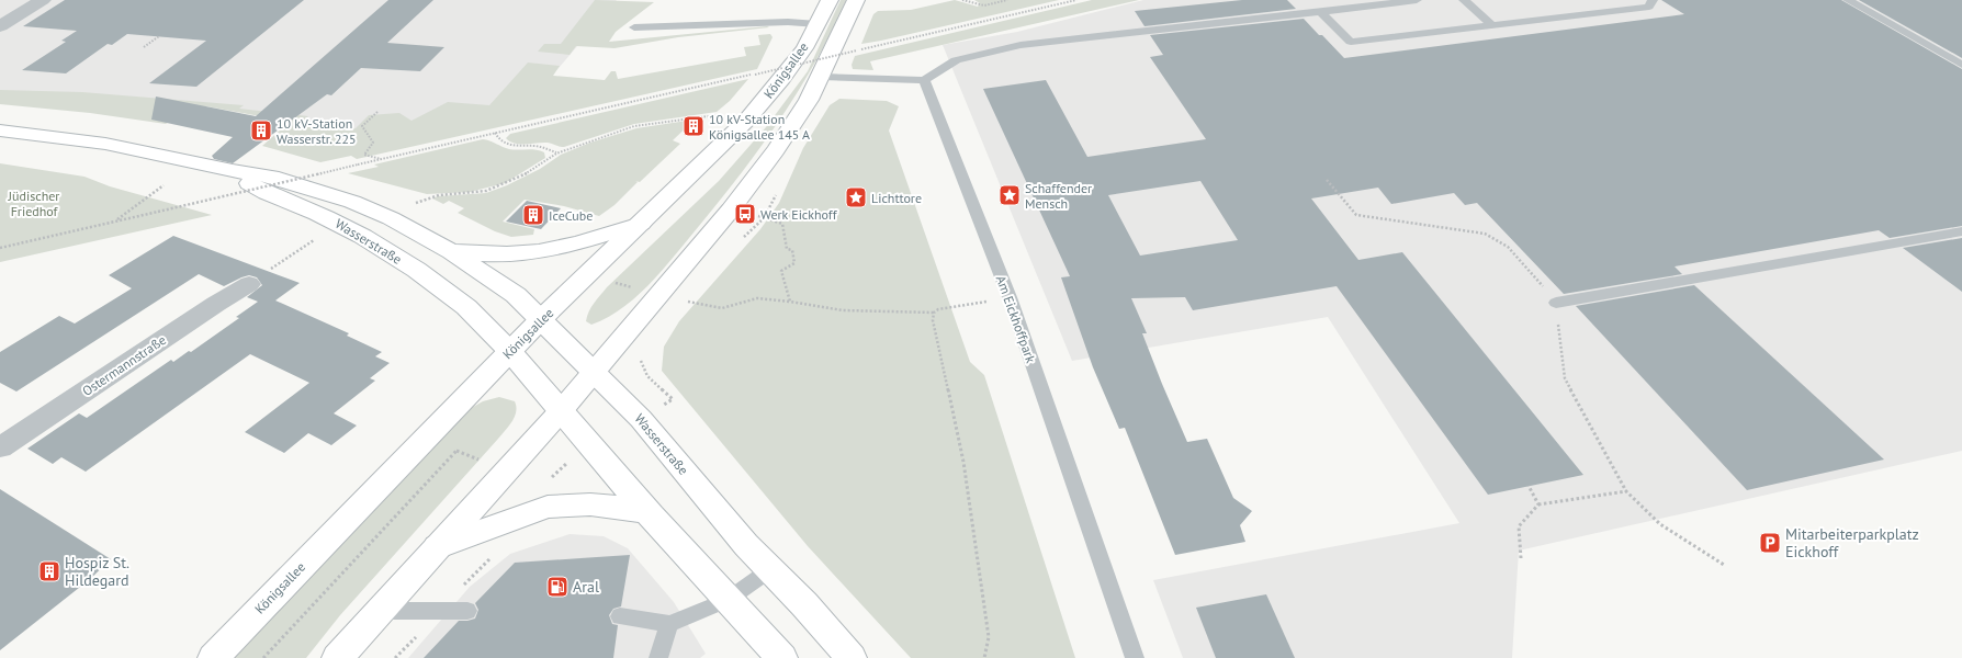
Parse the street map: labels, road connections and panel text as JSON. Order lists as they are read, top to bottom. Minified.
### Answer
{"streets":{"main road":["Königsallee","Wasserstraße"],"street":["Ostermannstraße"],"lane":["Am Eickhoffpark"]},"crossings":[["Königsallee","Wasserstraße"]],"parks":["Jüdischer Friedhof"],"places":{"building":["10 kV-Station Königsallee 145 A","10 kV-Station Wasserstr. 225","IceCube","Hospiz St. Hildegard"],"place":["Schaffender Mensch","Lichttore"],"bus stop":["Werk Eickhoff"],"parking":["Mitarbeiterparkplatz Eickhoff"],"fuel station":["Aral"]}}
